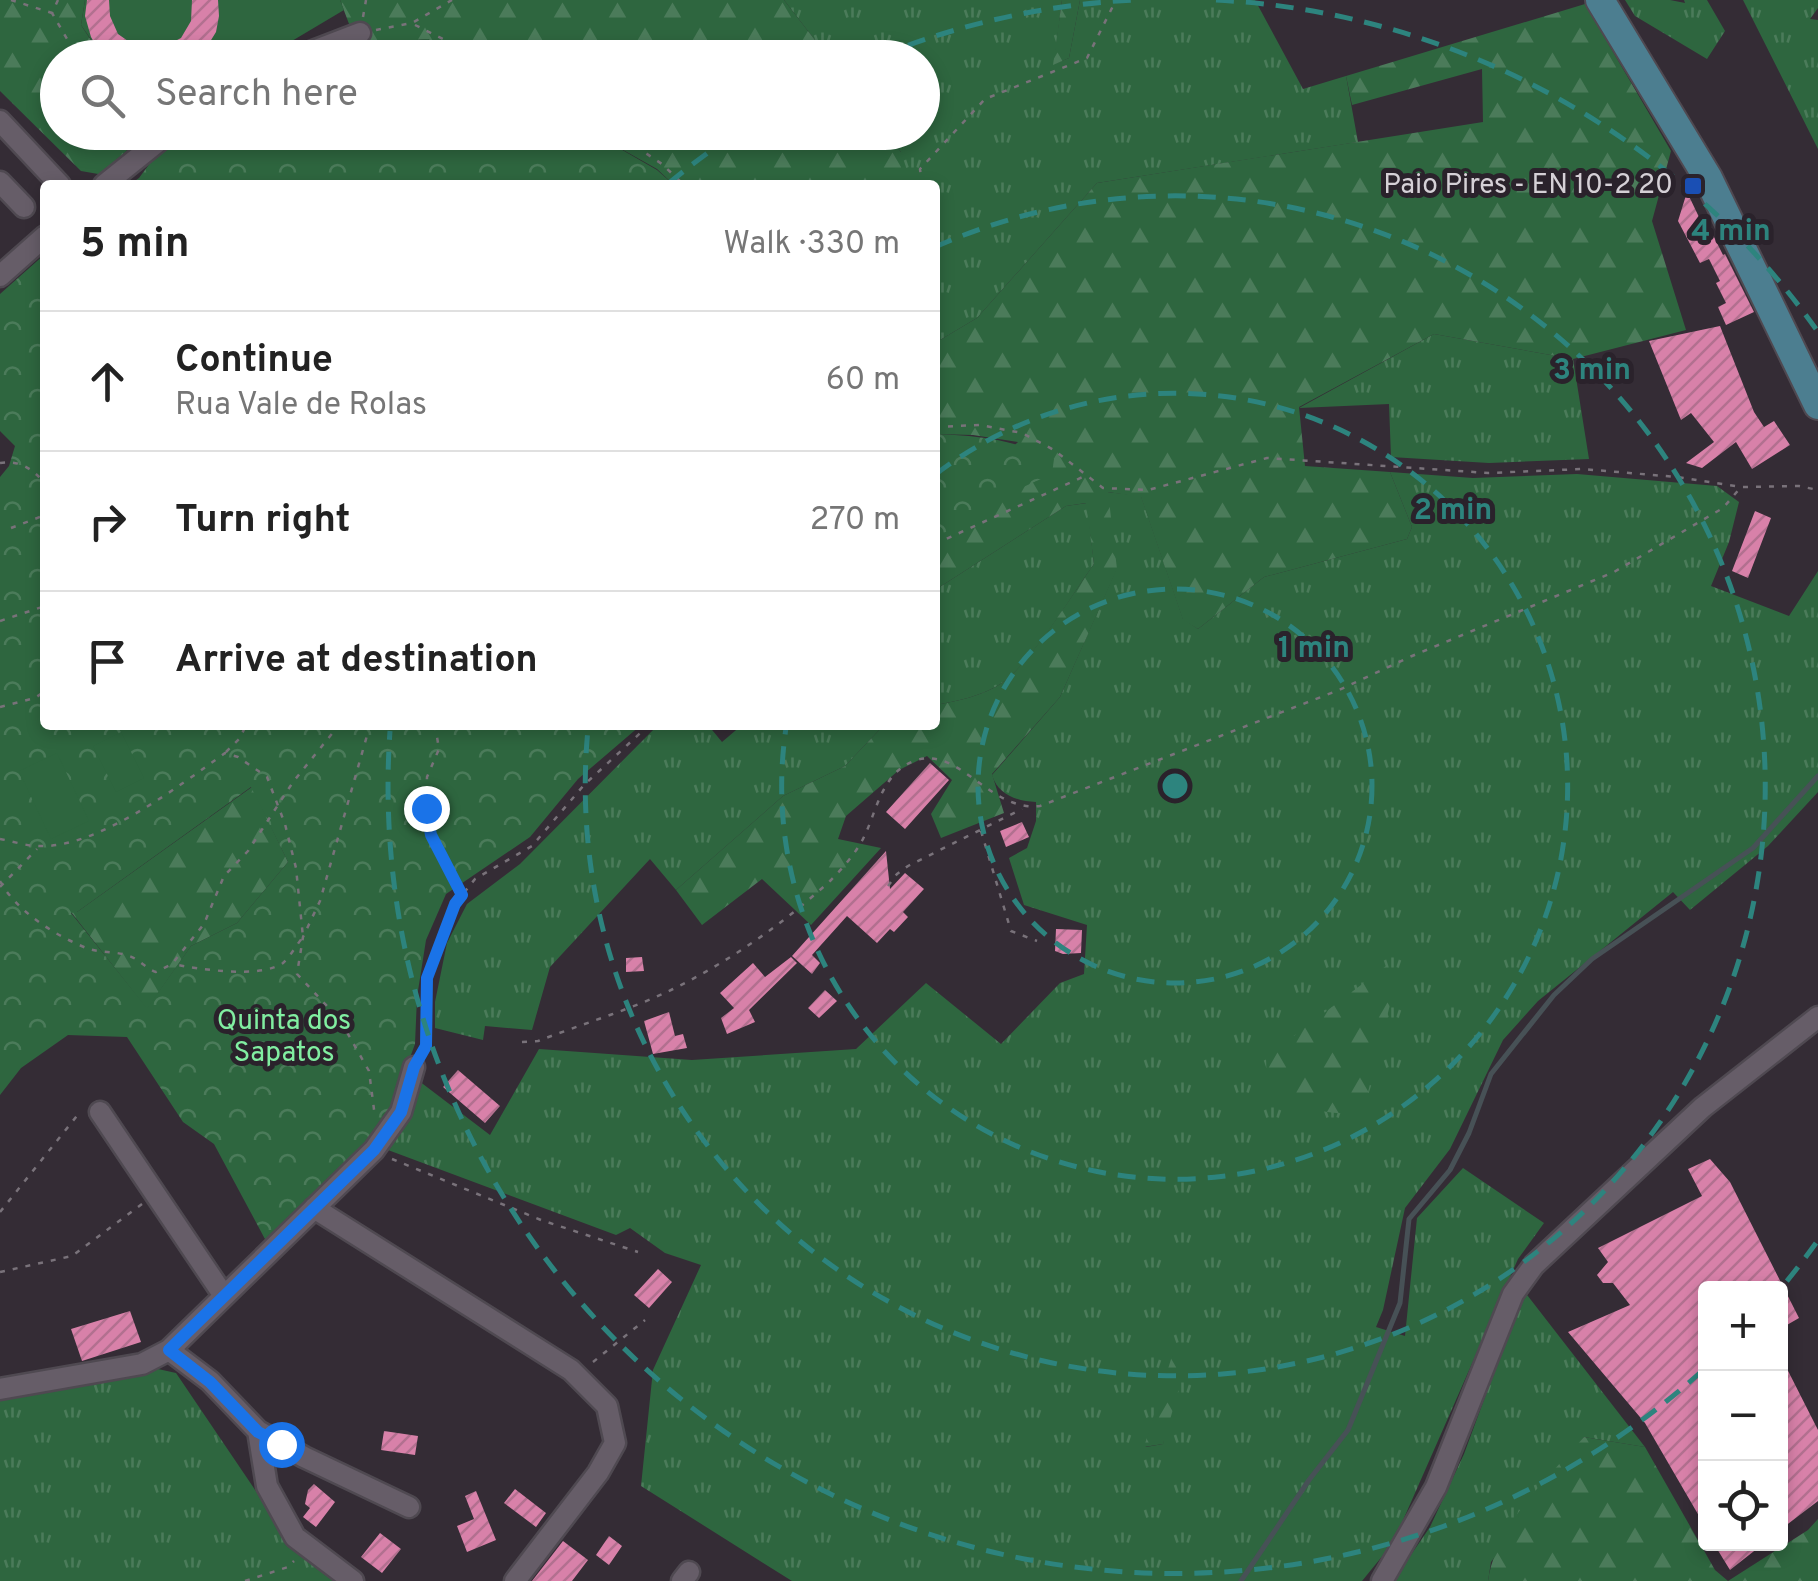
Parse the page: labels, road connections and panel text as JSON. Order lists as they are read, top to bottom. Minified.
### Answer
{"parks":["Quinta dos Sapatos"],"places":{"transit":["Paio Pires - EN 10-2 20"]},"page":{"search":"Search here","heading":["5 min","Walk · 330 m"],"list":[["Continue","Rua Vale de Rolas","60 m"],["Turn right","270 m"],"Arrive at destination"],"map_buttons":["+","−"]},"rings":["4 min","3 min","2 min","1 min"]}
